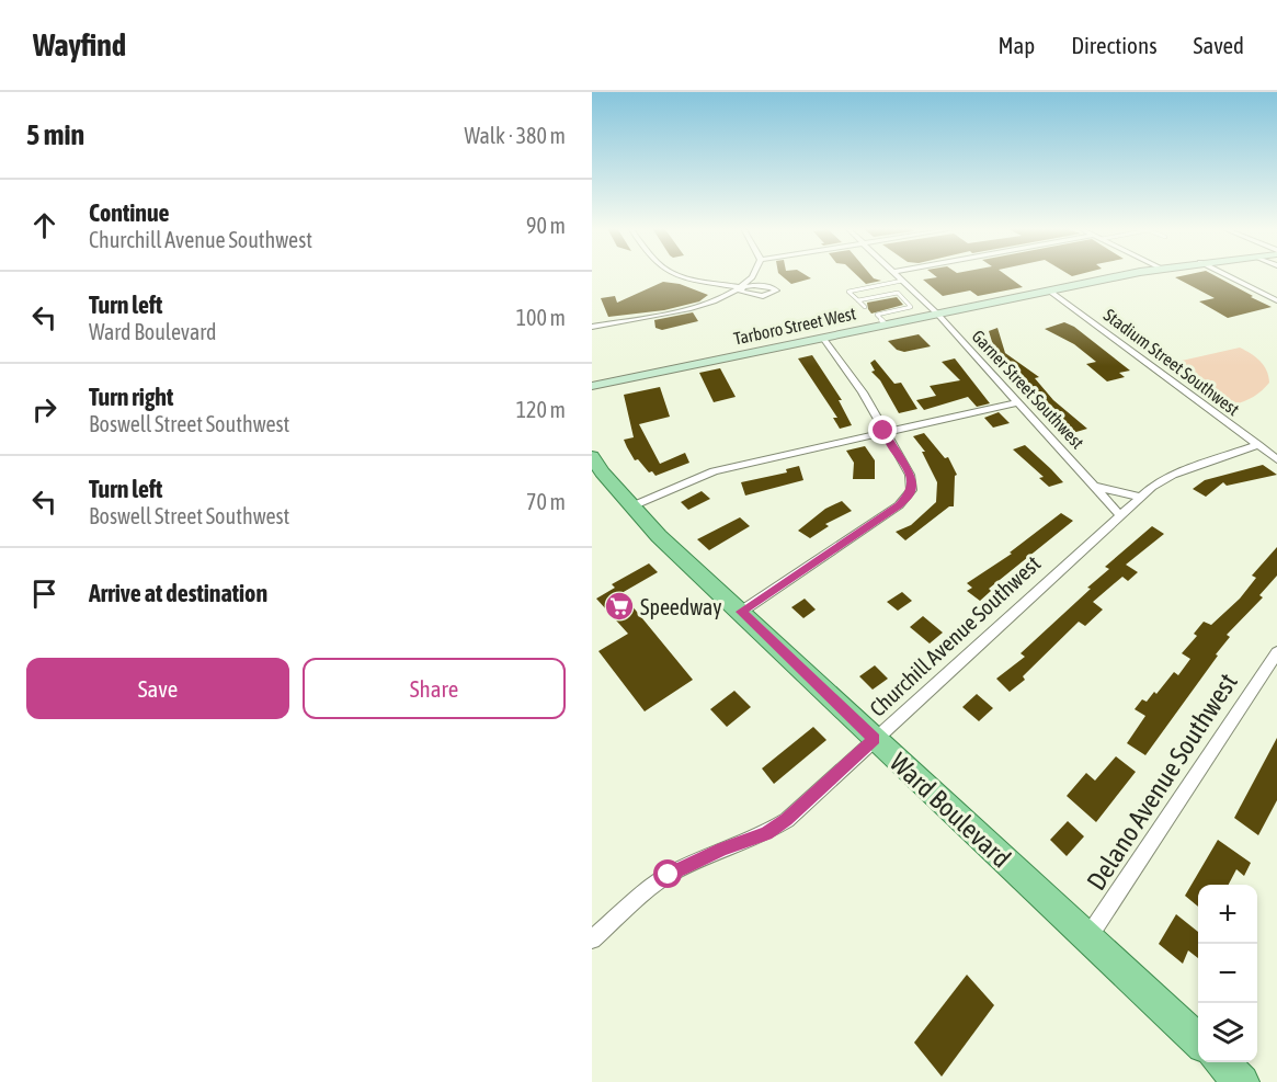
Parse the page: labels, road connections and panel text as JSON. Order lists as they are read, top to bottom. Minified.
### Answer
{"streets":{"main road":["Tarboro Street West","Ward Boulevard"],"street":["Stadium Street Southwest","Garner Street Southwest","Churchill Avenue Southwest","Delano Avenue Southwest"]},"crossings":[["Tarboro Street West","Stadium Street Southwest"],["Tarboro Street West","Garner Street Southwest"],["Stadium Street Southwest","Churchill Avenue Southwest"],["Garner Street Southwest","Churchill Avenue Southwest"],["Churchill Avenue Southwest","Ward Boulevard"],["Delano Avenue Southwest","Ward Boulevard"]],"places":{"supermarket":["Speedway"]},"page":{"header":"Wayfind","nav":["Map","Directions","Saved"],"heading":["5 min","Walk · 380 m"],"list":[["Continue","Churchill Avenue Southwest","90 m"],["Turn left","Ward Boulevard","100 m"],["Turn right","Boswell Street Southwest","120 m"],["Turn left","Boswell Street Southwest","70 m"],"Arrive at destination"],"buttons":["Save","Share"],"map_buttons":["+","−"]}}
